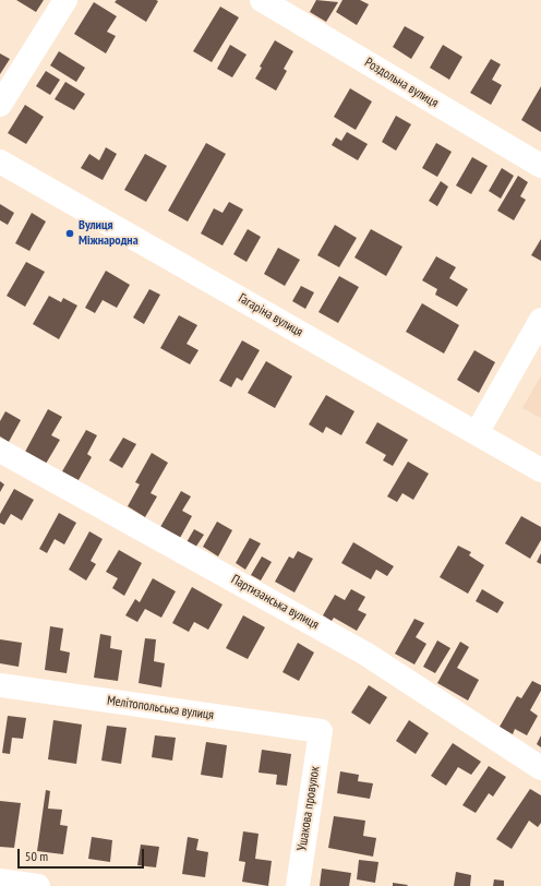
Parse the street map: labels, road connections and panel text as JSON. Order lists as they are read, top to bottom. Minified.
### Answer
{"streets":{"street":["Роздольна вулиця","Гагаріна вулиця","Партизанська вулиця","Мелітопольська вулиця","Ушакова провулок"]},"crossings":[["Мелітопольська вулиця","Ушакова провулок"]],"places":["Вулиця Міжнародна"],"scale_bar":"50 m"}
